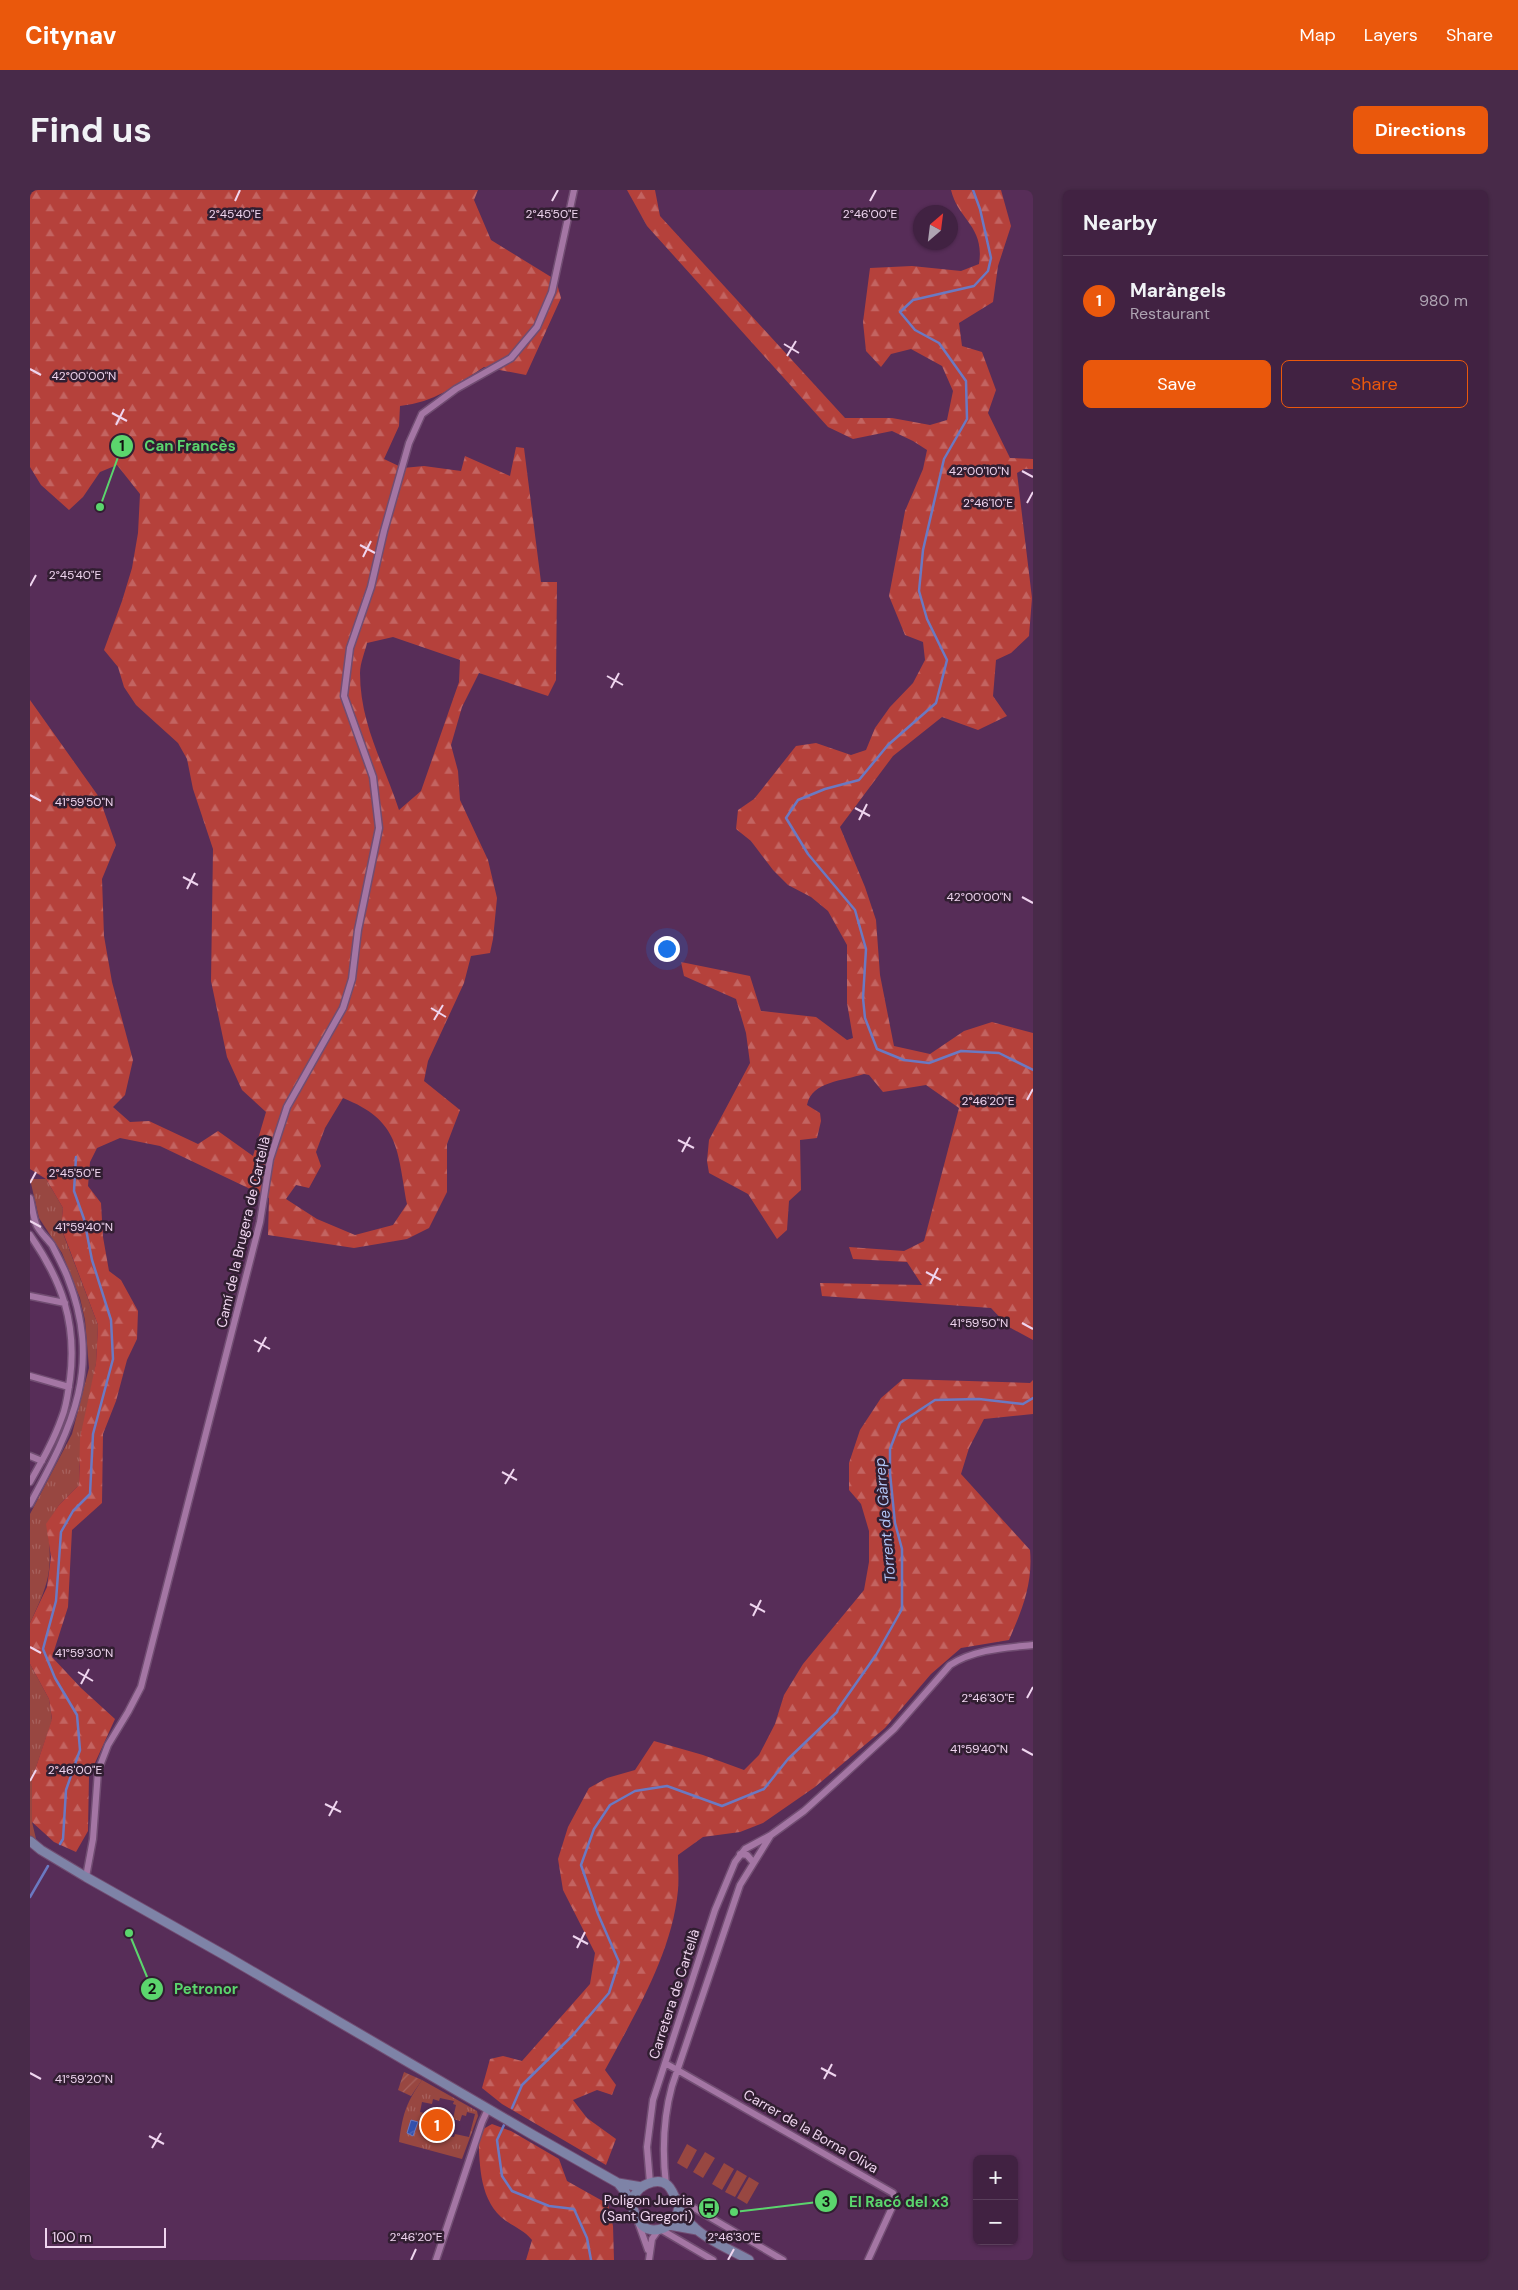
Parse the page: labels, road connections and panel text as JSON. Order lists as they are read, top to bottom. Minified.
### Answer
{"streets":{"street":["Camí de la Brugera de Cartellà","Carretera de Cartellà","Carrer de la Borna Oliva"]},"crossings":[["Carretera de Cartellà","Carrer de la Borna Oliva"]],"water":["Torrent de Gàrrep"],"places":{"other":["Can Francès","Petronor","El Racó del x3"],"bus stop":["Poligon Jueria (Sant Gregori)"]},"scale_bar":"100 m","north":"top right","page":{"header":"Citynav","nav":["Map","Layers","Share"],"buttons":["Directions",["Save","Share"]],"title":"Find us","heading":"Nearby","list":[{"mark":"1","name":"Maràngels","note":"Restaurant","value":"980 m"}],"pins":"1","map_buttons":["+","−"],"scale":"100 m"},"coordinates":["2°45'40\"E","2°45'50\"E","2°46'00\"E","42°00'00\"N","42°00'10\"N","2°46'10\"E","41°59'50\"N","2°46'20\"E","41°59'40\"N","41°59'30\"N","2°46'30\"E","41°59'20\"N"]}
